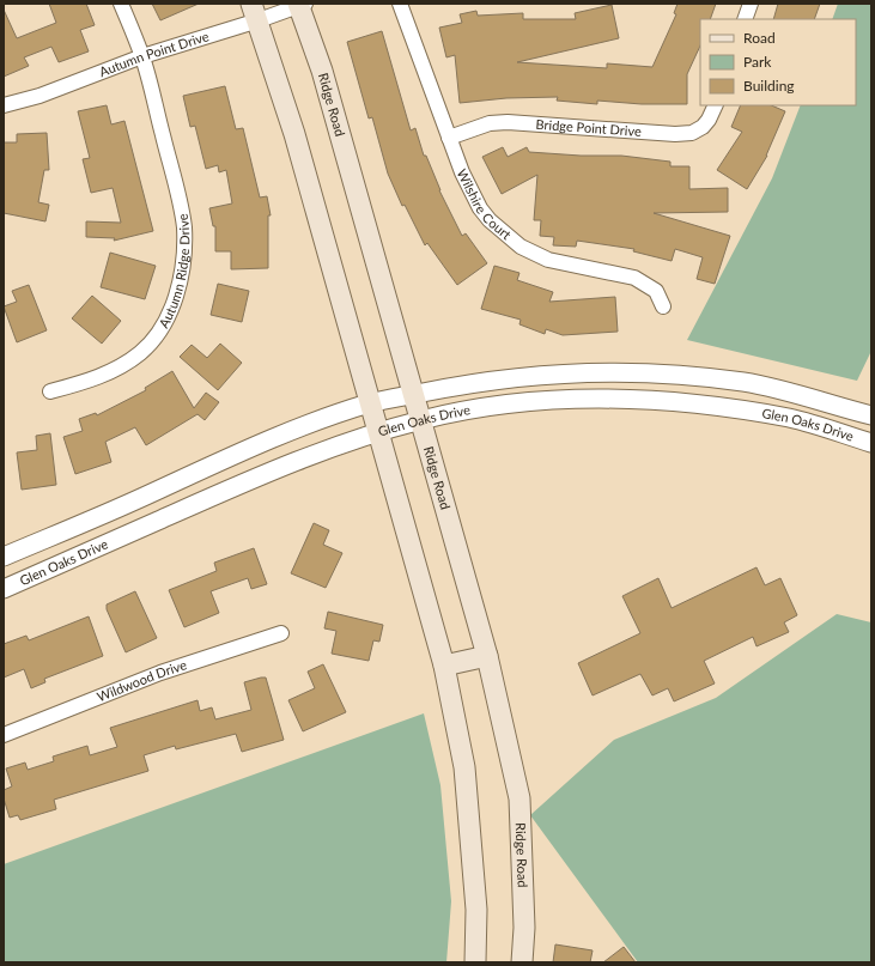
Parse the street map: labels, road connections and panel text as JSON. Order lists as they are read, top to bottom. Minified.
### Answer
{"streets":{"main road":["Ridge Road"],"street":["Autumn Point Drive","Bridge Point Drive","Wilshire Court","Autumn Ridge Drive","Glen Oaks Drive","Wildwood Drive"]},"crossings":[["Autumn Point Drive","Ridge Road"],["Autumn Point Drive","Autumn Ridge Drive"],["Ridge Road","Glen Oaks Drive"],["Bridge Point Drive","Wilshire Court"]],"legend":["Road","Park","Building"]}
